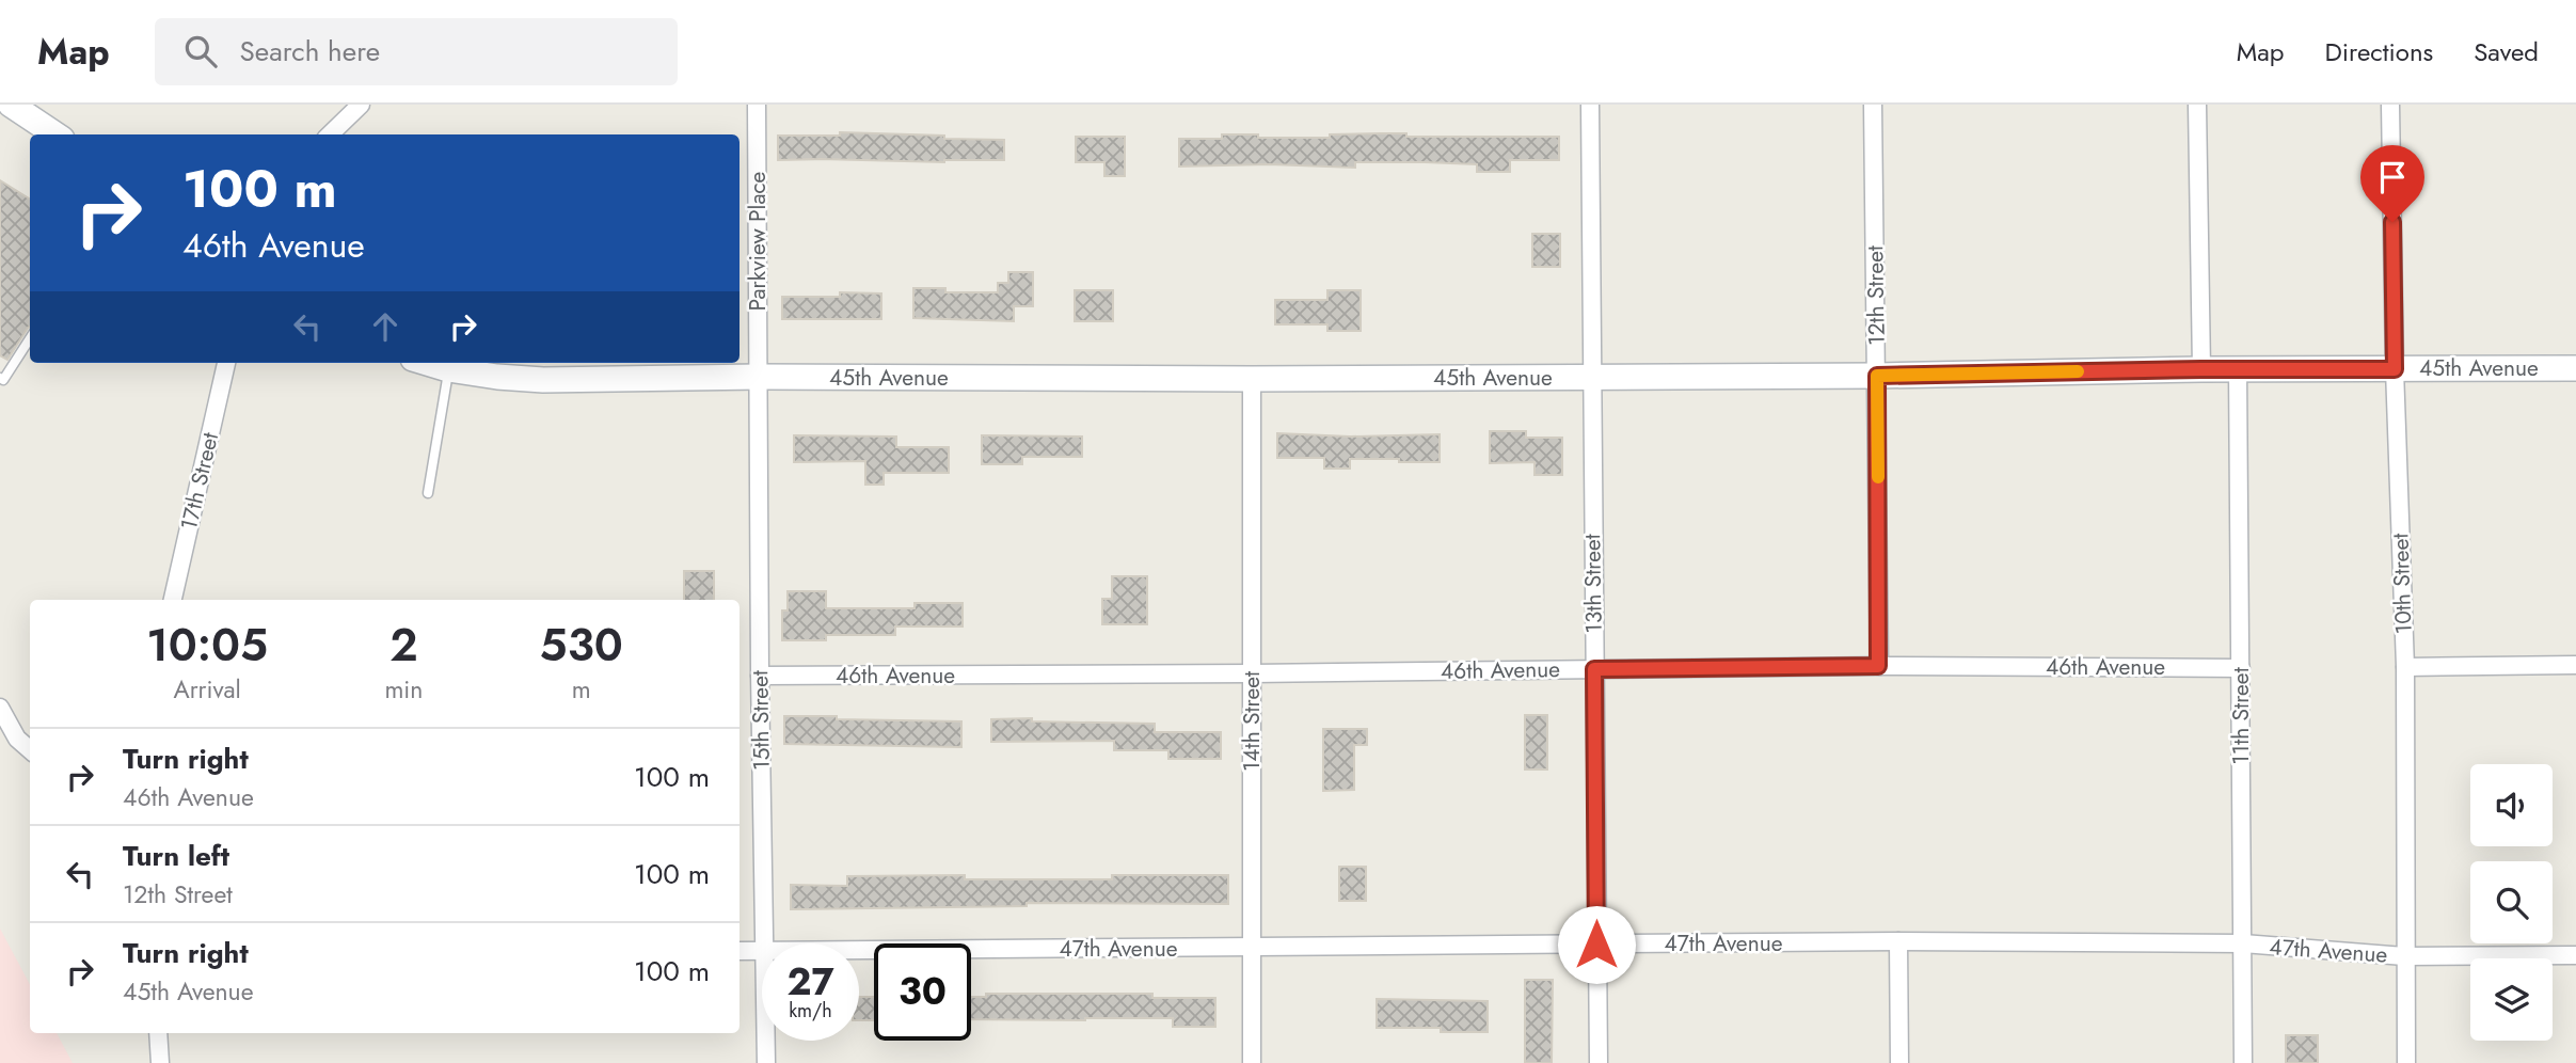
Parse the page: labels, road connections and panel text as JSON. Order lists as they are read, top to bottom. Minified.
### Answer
{"streets":{"street":["Parkview Place","12th Street","45th Avenue","17th Street","13th Street","10th Street","46th Avenue","11th Street","15th Street","14th Street","47th Avenue"]},"crossings":[["Parkview Place","45th Avenue"],["Parkview Place","15th Street"],["12th Street","45th Avenue"],["12th Street","46th Avenue"],["45th Avenue","13th Street"],["45th Avenue","10th Street"],["45th Avenue","11th Street"],["45th Avenue","15th Street"],["45th Avenue","14th Street"],["13th Street","46th Avenue"],["13th Street","47th Avenue"],["10th Street","47th Avenue"],["46th Avenue","11th Street"],["46th Avenue","15th Street"],["46th Avenue","14th Street"],["11th Street","47th Avenue"],["14th Street","47th Avenue"]],"page":{"header":"Map","search":"Search here","nav":["Map","Directions","Saved"],"turn":["100 m","46th Avenue"],"eta":["10:05","Arrival","2","min","530","m"],"list":[{"name":"Turn right","note":"46th Avenue","value":"100 m"},{"name":"Turn left","note":"12th Street","value":"100 m"},{"name":"Turn right","note":"45th Avenue","value":"100 m"}],"speed":"27 km/h","limit":"30"}}
